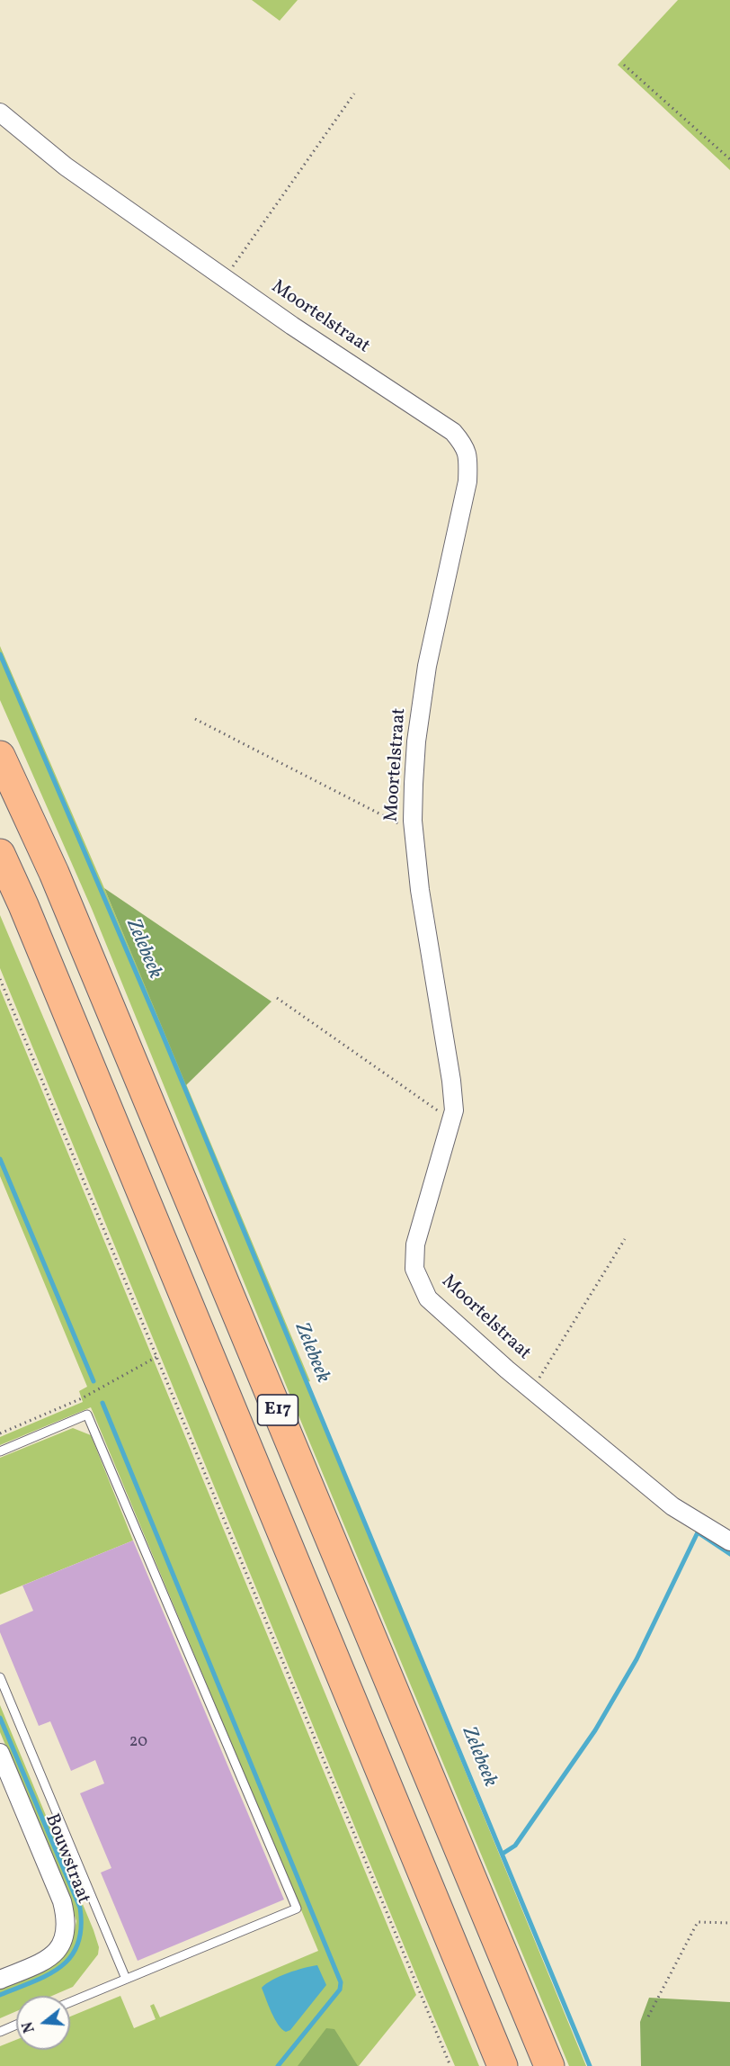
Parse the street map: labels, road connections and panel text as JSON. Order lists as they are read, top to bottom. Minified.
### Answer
{"streets":{"highway":["E17"],"street":["Moortelstraat","Bouwstraat"]},"water":["Zelebeek"],"house_numbers":["20"],"north":"left"}
